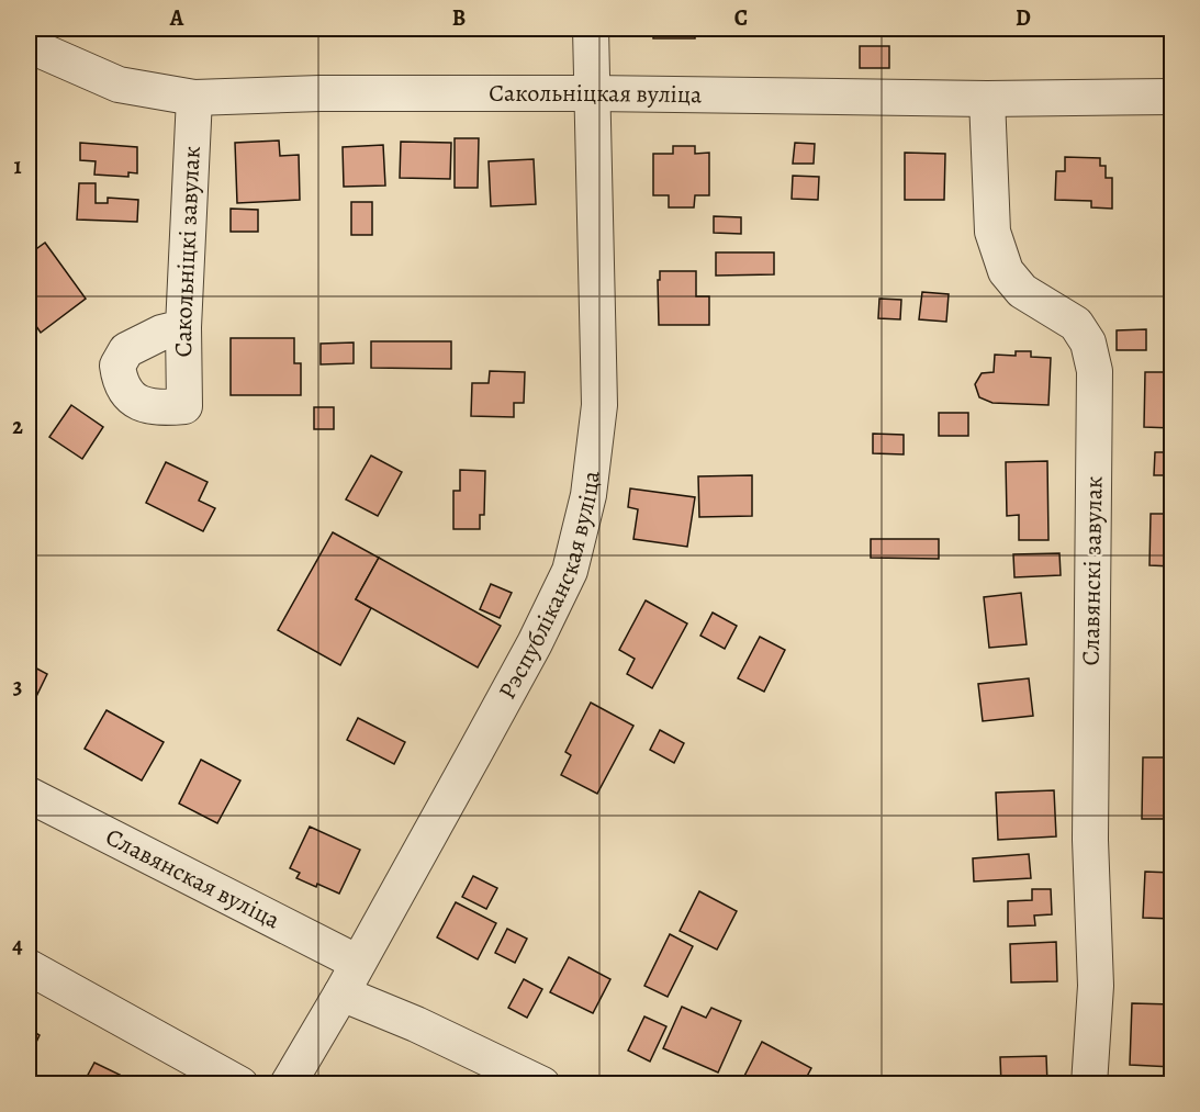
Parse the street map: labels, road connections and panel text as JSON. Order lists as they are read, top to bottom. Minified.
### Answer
{"streets":{"street":["Сакольніцкая вуліца","Сакольніцкі завулак","Славянскі завулак","Рэспубліканская вуліца","Славянская вуліца"]},"crossings":[["Сакольніцкая вуліца","Сакольніцкі завулак"],["Сакольніцкая вуліца","Славянскі завулак"],["Сакольніцкая вуліца","Рэспубліканская вуліца"],["Рэспубліканская вуліца","Славянская вуліца"]],"grid":{"columns":["A","B","C","D"],"rows":["1","2","3","4"]}}
